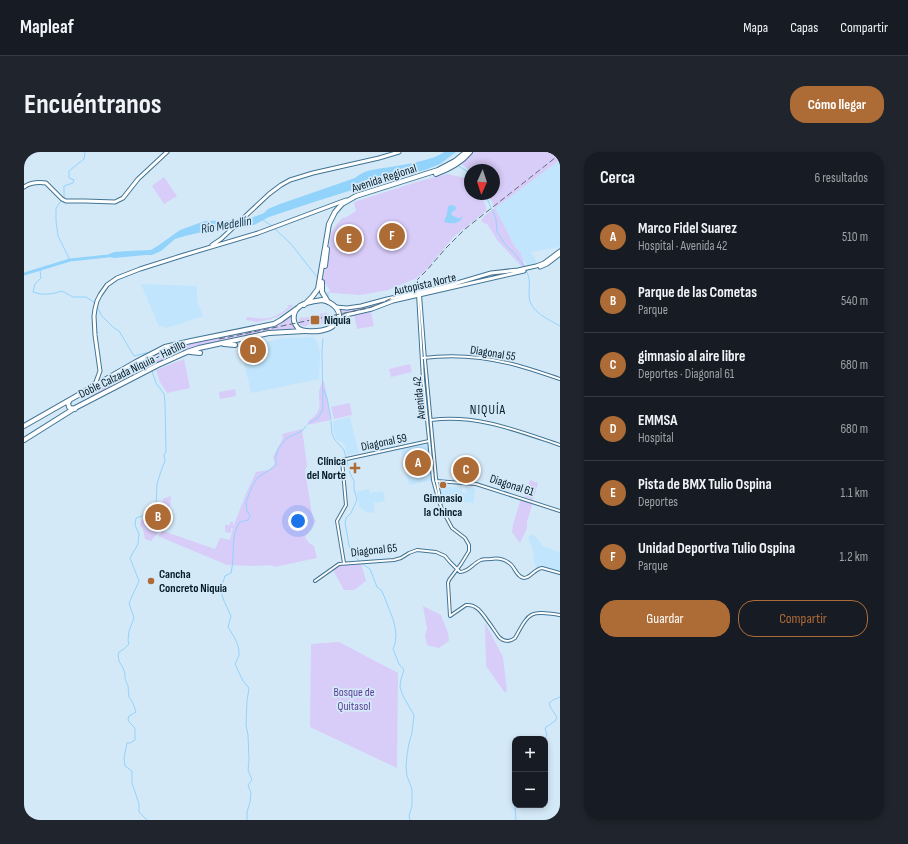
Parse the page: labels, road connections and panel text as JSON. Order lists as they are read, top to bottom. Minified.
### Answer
{"streets":{"highway":["Avenida Regional","Doble Calzada Niquia - Hatillo"],"main road":["Autopista Norte"],"street":["Diagonal 55","Avenida 42","Diagonal 59","Diagonal 61","Diagonal 65"]},"crossings":[["Avenida Regional","Autopista Norte"],["Avenida Regional","Doble Calzada Niquia - Hatillo"],["Autopista Norte","Doble Calzada Niquia - Hatillo"],["Autopista Norte","Avenida 42"],["Diagonal 55","Avenida 42"],["Avenida 42","Diagonal 59"],["Avenida 42","Diagonal 61"],["Avenida 42","Diagonal 65"],["Diagonal 59","Diagonal 65"]],"districts":["NIQUÍA"],"water":["Río Medellín"],"parks":["Bosque de Quitasol"],"places":{"transit":["Niquía"],"health":["Clínica del Norte"],"other":["Gimnasio la Chinca","Cancha Concreto Niquia"]},"north":"bottom","page":{"header":"Mapleaf","nav":["Mapa","Capas","Compartir"],"buttons":["Cómo llegar",["Guardar","Compartir"]],"title":"Encuéntranos","heading":["Cerca","6 resultados"],"list":[{"mark":"A","name":"Marco Fidel Suarez","note":"Hospital · Avenida 42","value":"510 m"},{"mark":"B","name":"Parque de las Cometas","note":"Parque","value":"540 m"},{"mark":"C","name":"gimnasio al aire libre","note":"Deportes · Diagonal 61","value":"680 m"},{"mark":"D","name":"EMMSA","note":"Hospital","value":"680 m"},{"mark":"E","name":"Pista de BMX Tulio Ospina","note":"Deportes","value":"1.1 km"},{"mark":"F","name":"Unidad Deportiva Tulio Ospina","note":"Parque","value":"1.2 km"}],"pins":["F","E","D","A","C","B"],"map_buttons":["+","−"]}}
